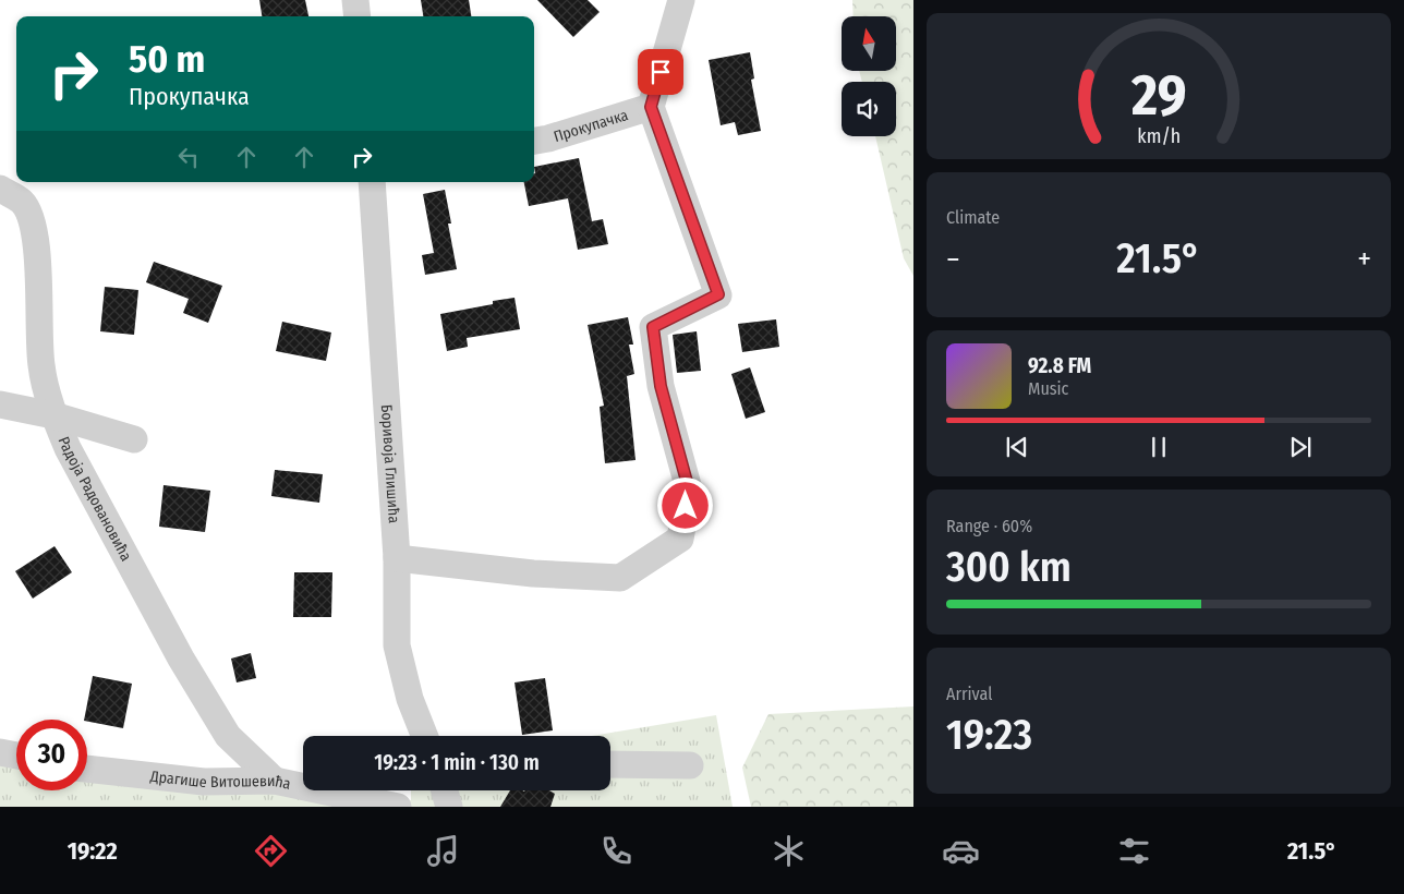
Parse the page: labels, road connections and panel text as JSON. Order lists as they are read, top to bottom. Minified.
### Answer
{"streets":{"street":["Прокупачка","Боривоја Глишића","Радоја Радовановића","Драгише Витошевића"]},"crossings":[["Радоја Радовановића","Драгише Витошевића"]],"north":"top","page":{"turn":["50 m","Прокупачка"],"tile":["Climate",["Range · 60%","300 km"],["Arrival","19:23"]],"heat":["−","21.5°","+"],"song":["92.8 FM","Music"],"limit":"30","trip":"19:23 · 1 min · 130 m","tabs":["19:22","21.5°"],"gauge":["29","km/h"]}}
